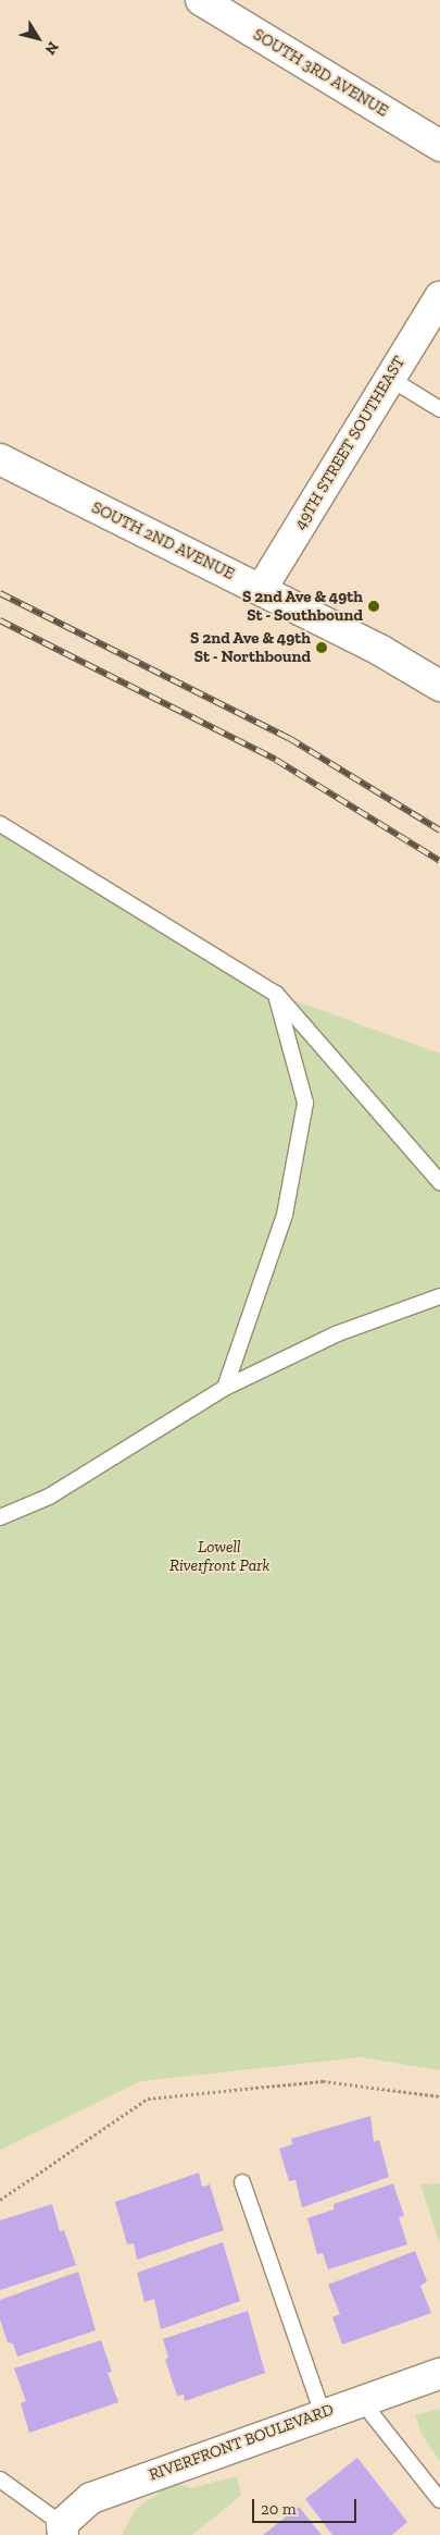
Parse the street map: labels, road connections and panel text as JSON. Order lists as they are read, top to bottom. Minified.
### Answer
{"streets":{"street":["SOUTH 3RD AVENUE","49TH STREET SOUTHEAST","SOUTH 2ND AVENUE","RIVERFRONT BOULEVARD"]},"crossings":[["49TH STREET SOUTHEAST","SOUTH 2ND AVENUE"]],"parks":["Lowell Riverfront Park"],"places":["S 2nd Ave & 49th St - Southbound","S 2nd Ave & 49th St - Northbound"],"scale_bar":"20 m","north":"bottom right"}
